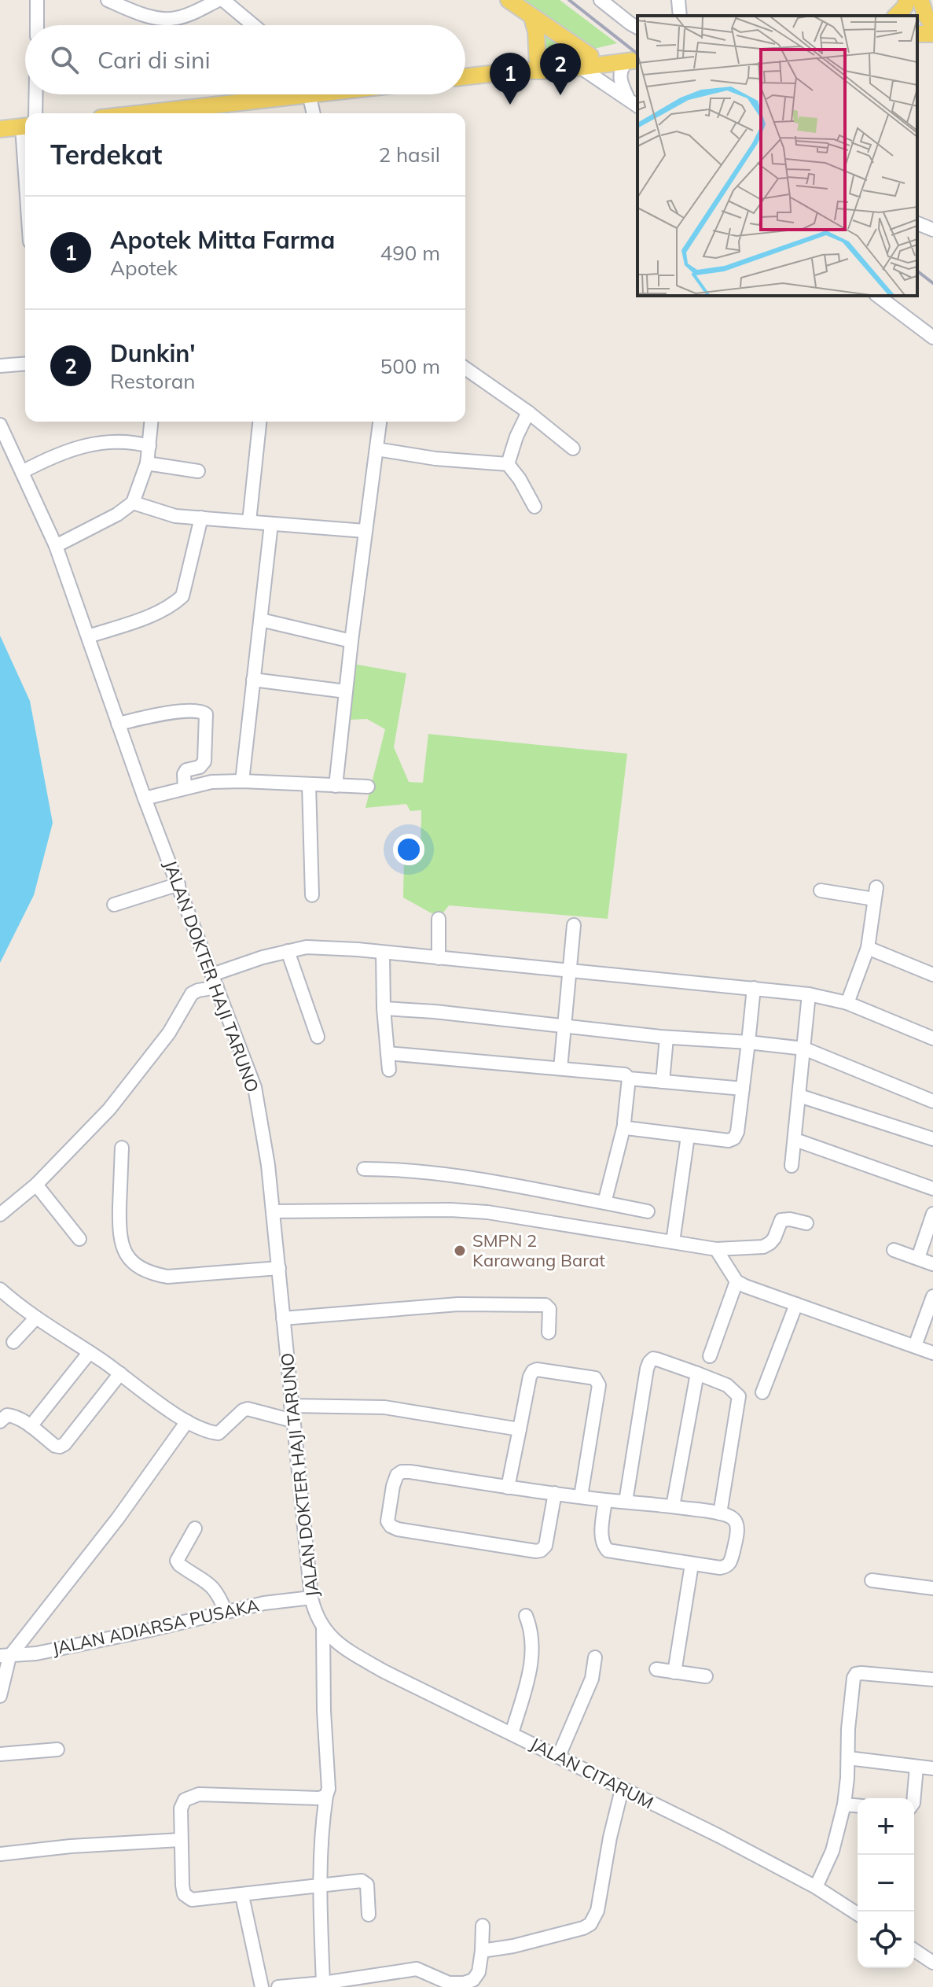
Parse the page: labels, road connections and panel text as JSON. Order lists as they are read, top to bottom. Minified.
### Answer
{"streets":{"street":["JALAN DOKTER HAJI TARUNO","JALAN ADIARSA PUSAKA","JALAN CITARUM"]},"crossings":[["JALAN DOKTER HAJI TARUNO","JALAN ADIARSA PUSAKA"],["JALAN DOKTER HAJI TARUNO","JALAN CITARUM"]],"places":["SMPN 2 Karawang Barat"],"page":{"search":"Cari di sini","pins":["2","1"],"heading":["Terdekat","2 hasil"],"list":[{"mark":"1","name":"Apotek Mitta Farma","note":"Apotek","value":"490 m"},{"mark":"2","name":"Dunkin'","note":"Restoran","value":"500 m"}],"map_buttons":["+","−"]}}
